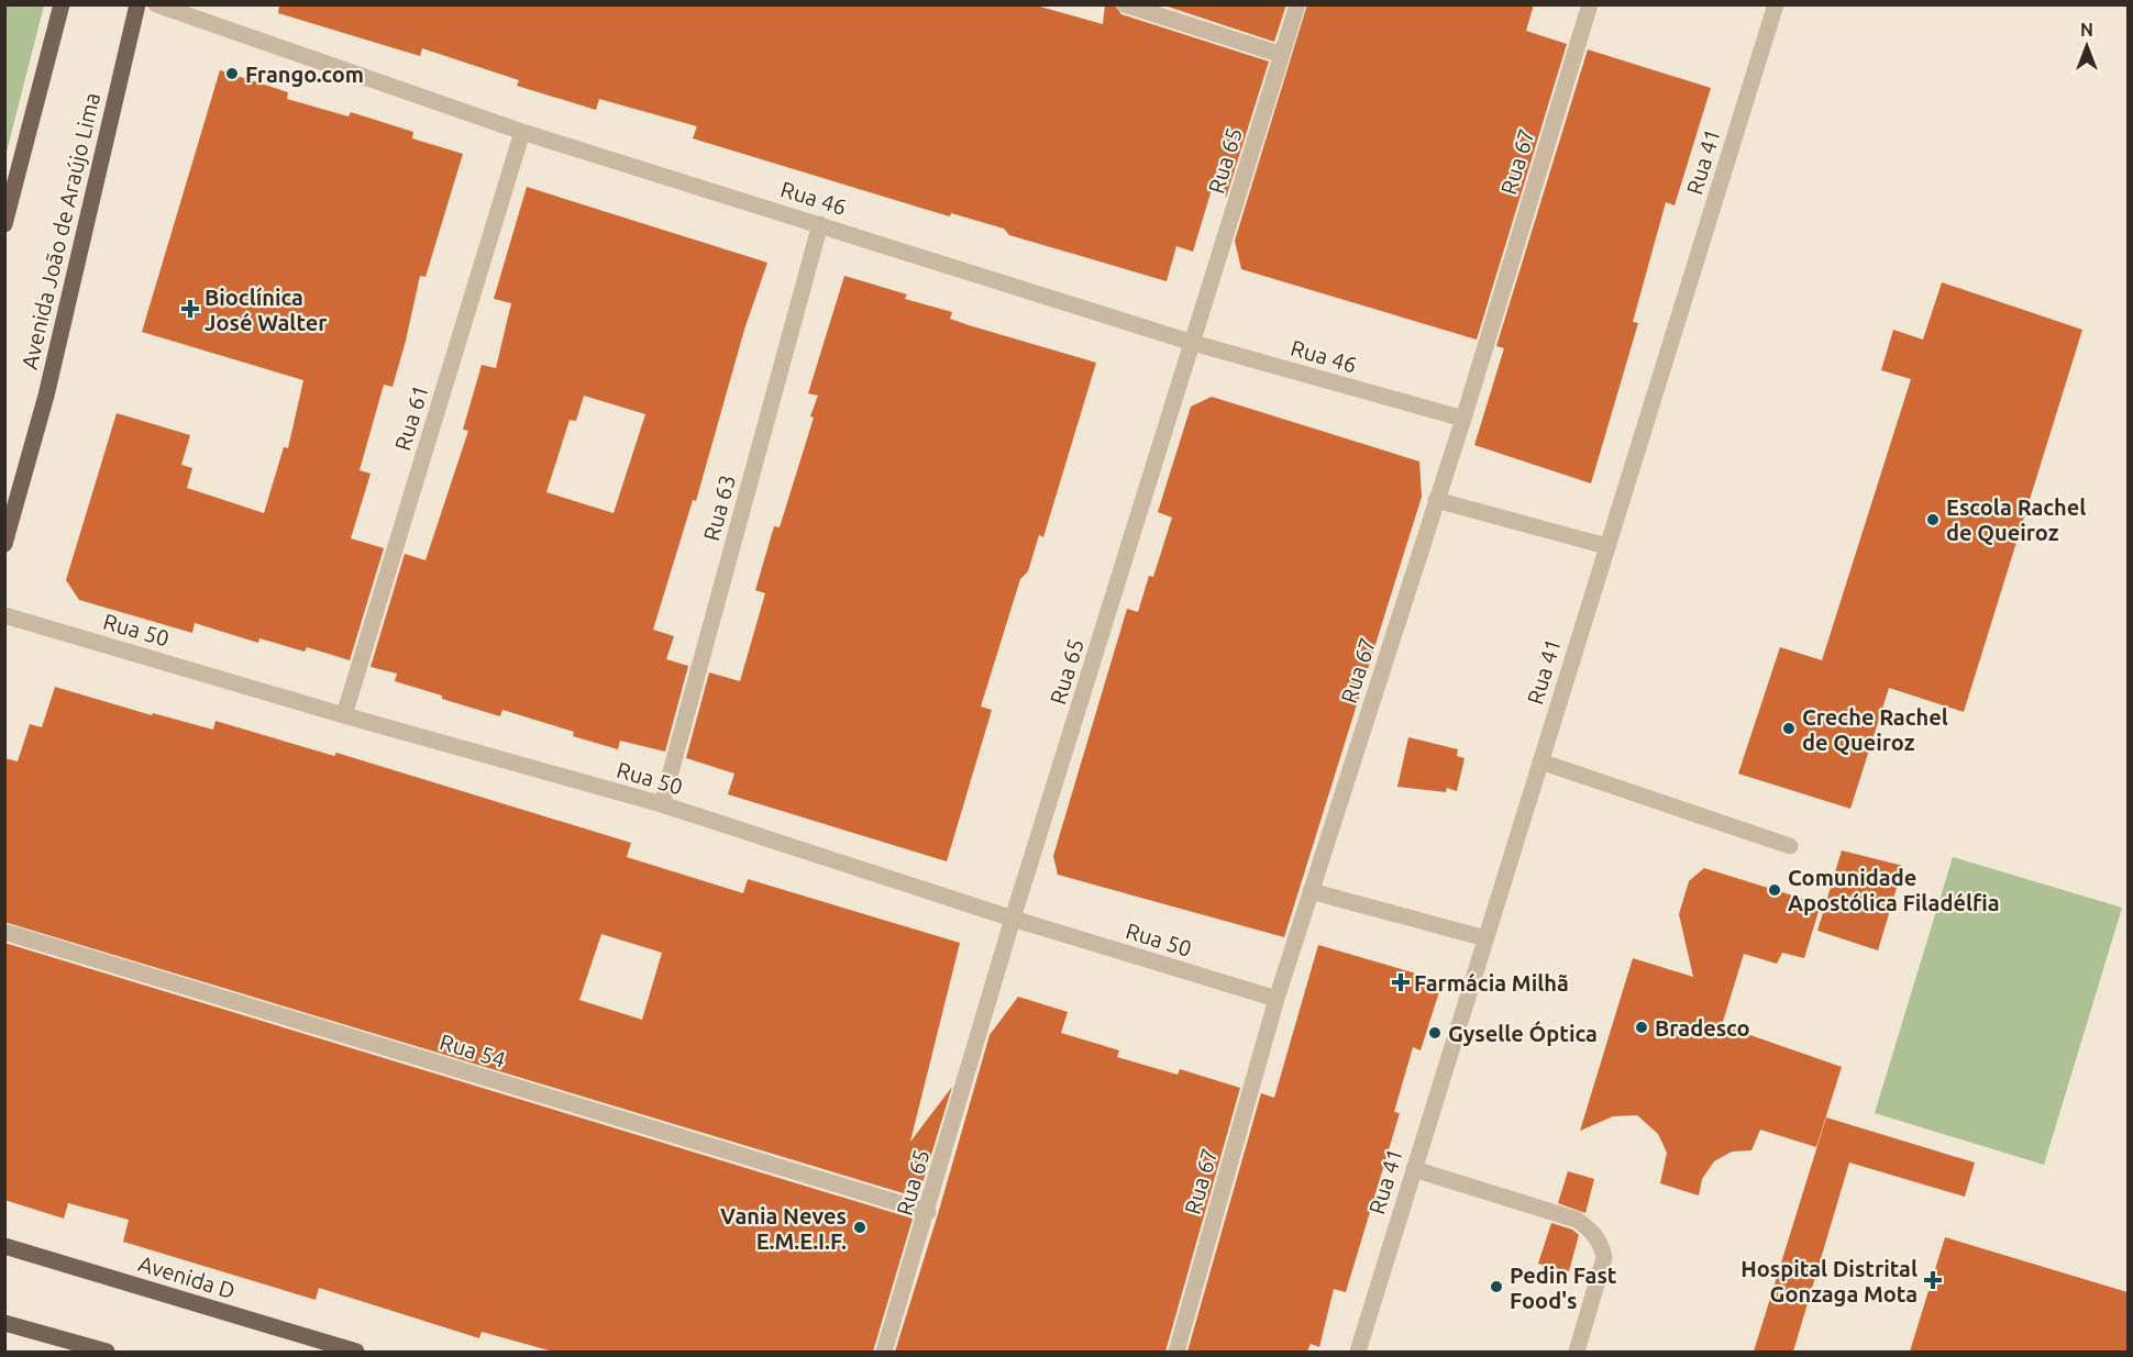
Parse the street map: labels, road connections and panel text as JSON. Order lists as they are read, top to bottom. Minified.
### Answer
{"streets":{"main road":["Avenida João de Araújo Lima","Avenida D"],"street":["Rua 65","Rua 67","Rua 41","Rua 46","Rua 61","Rua 63","Rua 50","Rua 54"]},"crossings":[["Rua 65","Rua 46"],["Rua 65","Rua 50"],["Rua 65","Rua 54"],["Rua 67","Rua 46"],["Rua 67","Rua 50"],["Rua 46","Rua 61"],["Rua 46","Rua 63"],["Rua 61","Rua 50"],["Rua 63","Rua 50"]],"places":{"other":["Frango.com","Escola Rachel de Queiroz","Creche Rachel de Queiroz","Comunidade Apostólica Filadélfia","Bradesco","Gyselle Óptica","Vania Neves E.M.E.I.F.","Pedin Fast Food's"],"health":["Bioclínica José Walter","Farmácia Milhã","Hospital Distrital Gonzaga Mota"]},"north":"top"}
